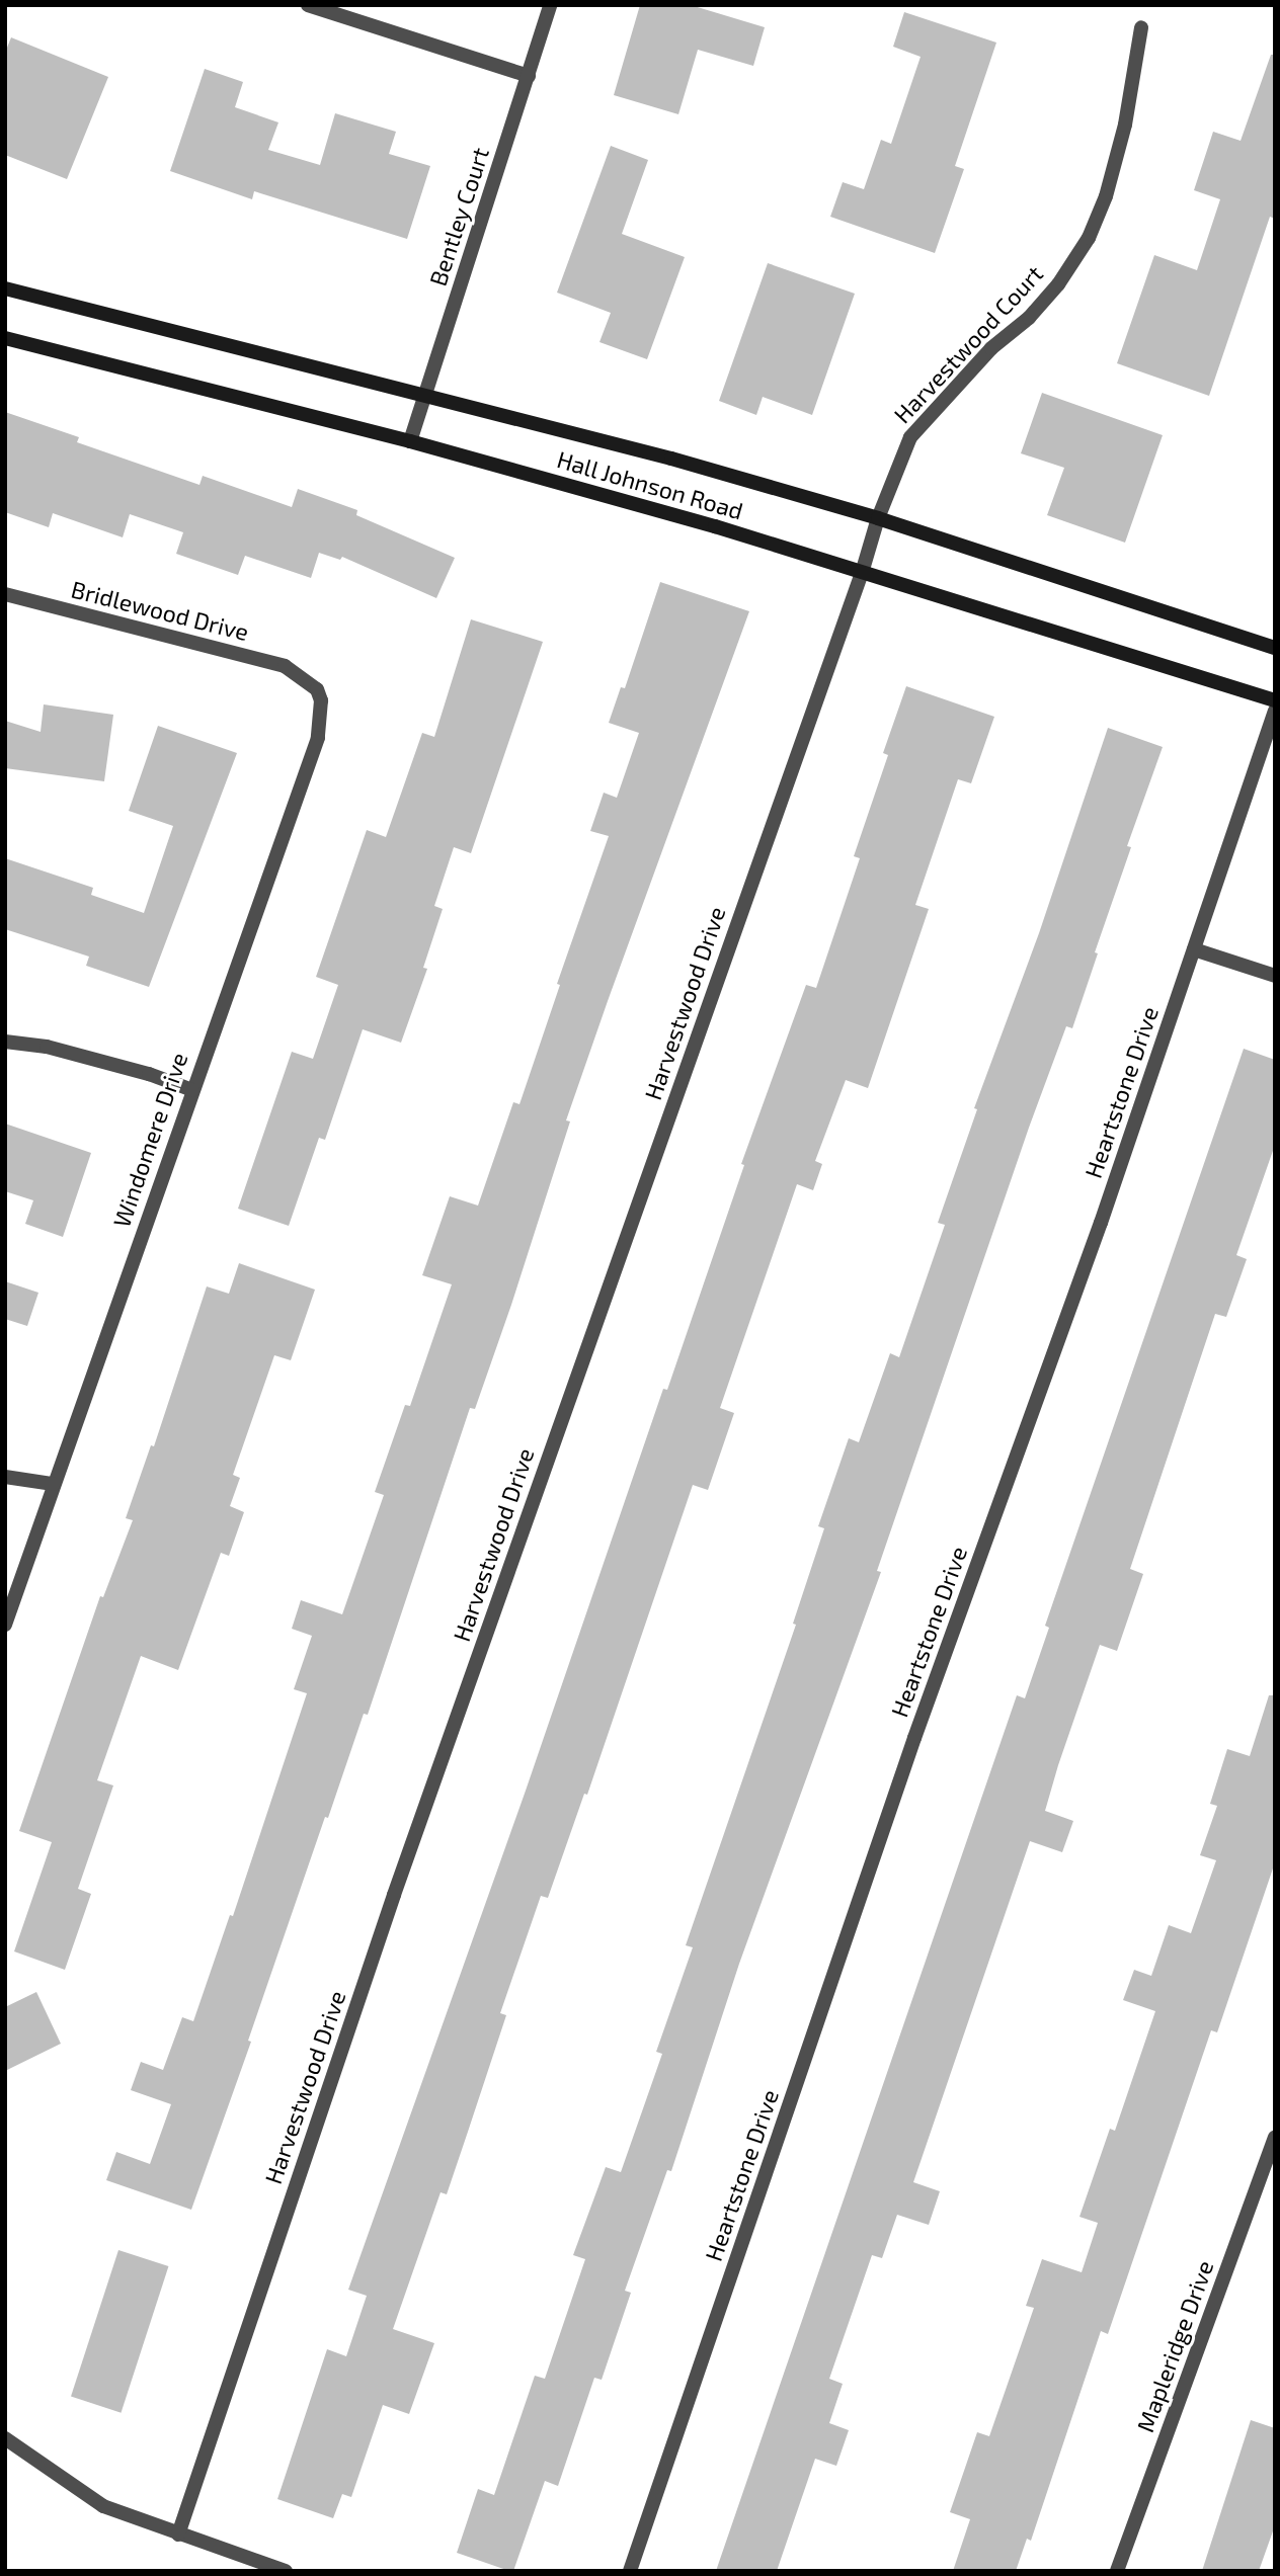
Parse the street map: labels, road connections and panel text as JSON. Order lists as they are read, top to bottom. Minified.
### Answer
{"streets":{"main road":["Hall Johnson Road"],"street":["Bentley Court","Harvestwood Court","Bridlewood Drive","Harvestwood Drive","Heartstone Drive","Windomere Drive","Mapleridge Drive"]},"crossings":[["Bentley Court","Hall Johnson Road"],["Harvestwood Court","Hall Johnson Road"],["Harvestwood Court","Harvestwood Drive"],["Hall Johnson Road","Harvestwood Drive"],["Bridlewood Drive","Windomere Drive"]]}
